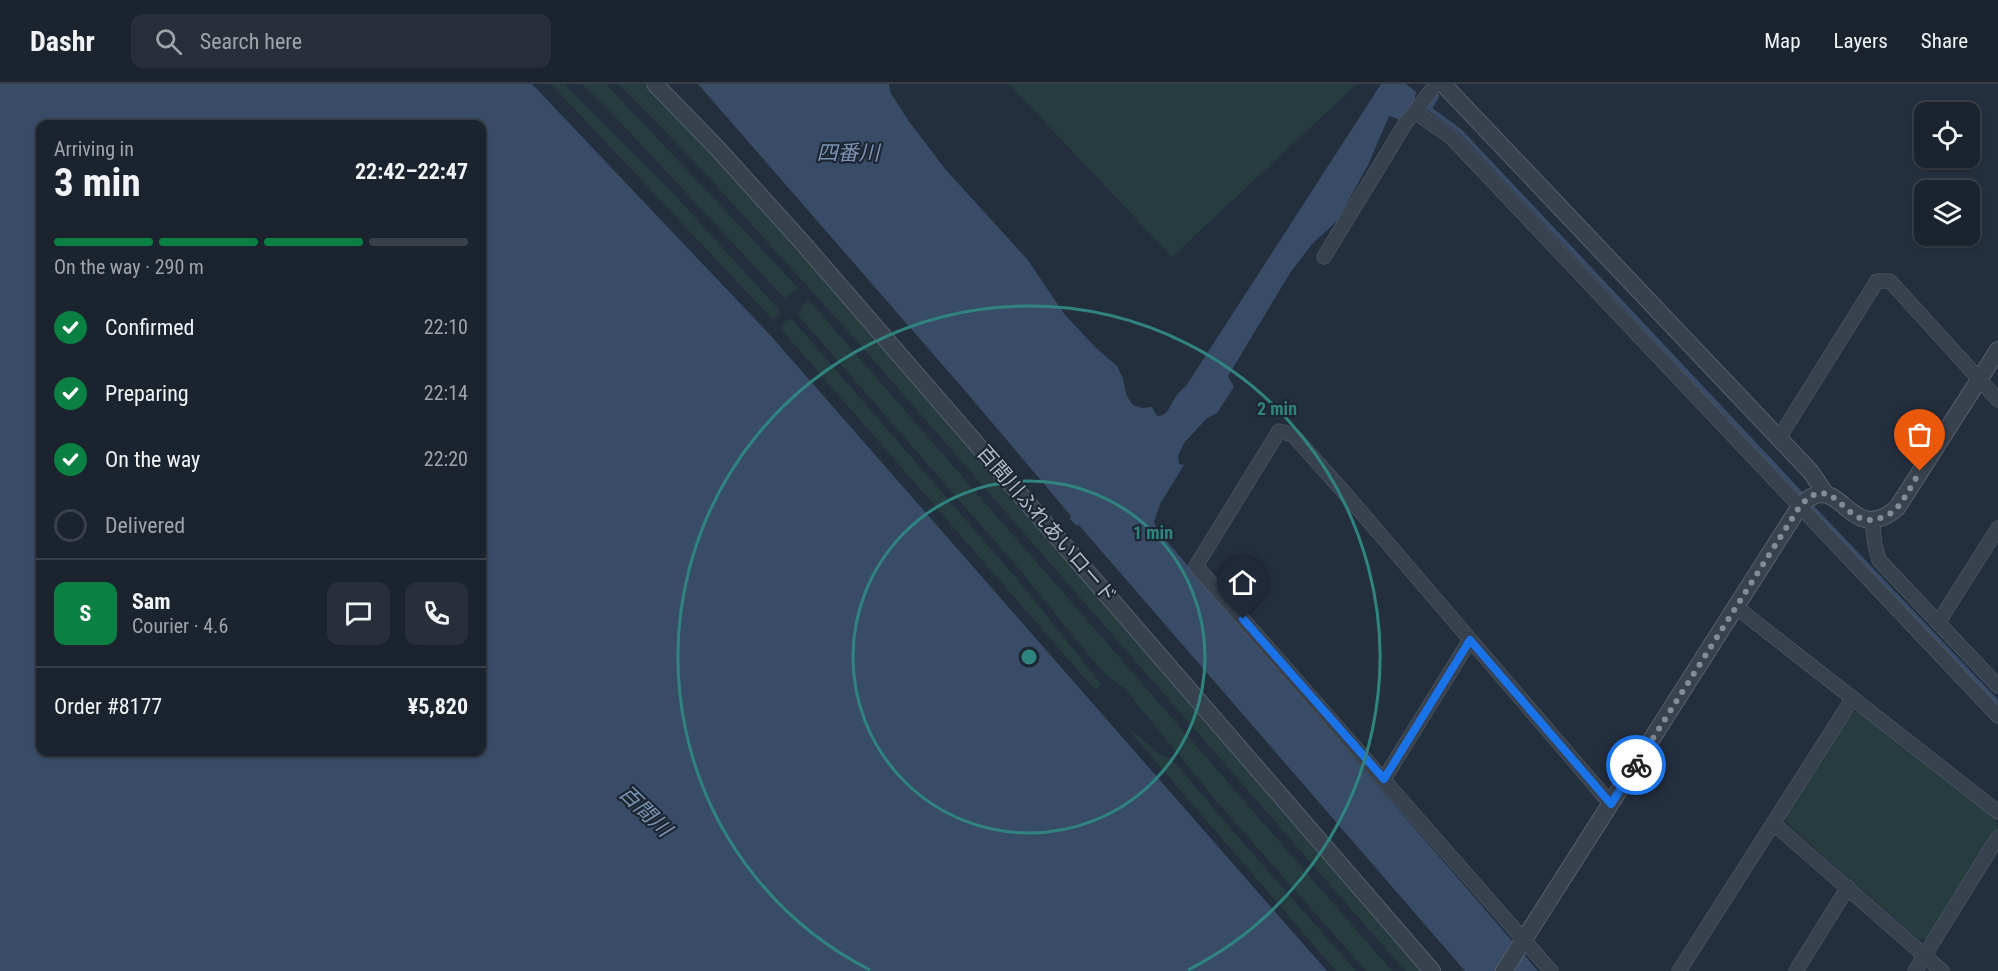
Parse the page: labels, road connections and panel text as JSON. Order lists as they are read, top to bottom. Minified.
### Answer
{"streets":{"street":["百間川ふれあいロード"]},"water":["四番川","百間川"],"page":{"header":"Dashr","search":"Search here","nav":["Map","Layers","Share"],"heading":["3 min","Arriving in","22:42–22:47"],"panel":["Sam","Courier · 4.6","Order #8177","¥5,820"],"bar":"On the way · 290 m","list":[["Confirmed","22:10"],["Preparing","22:14"],["On the way","22:20"],"Delivered"],"round":"S"},"rings":["2 min","1 min"]}
